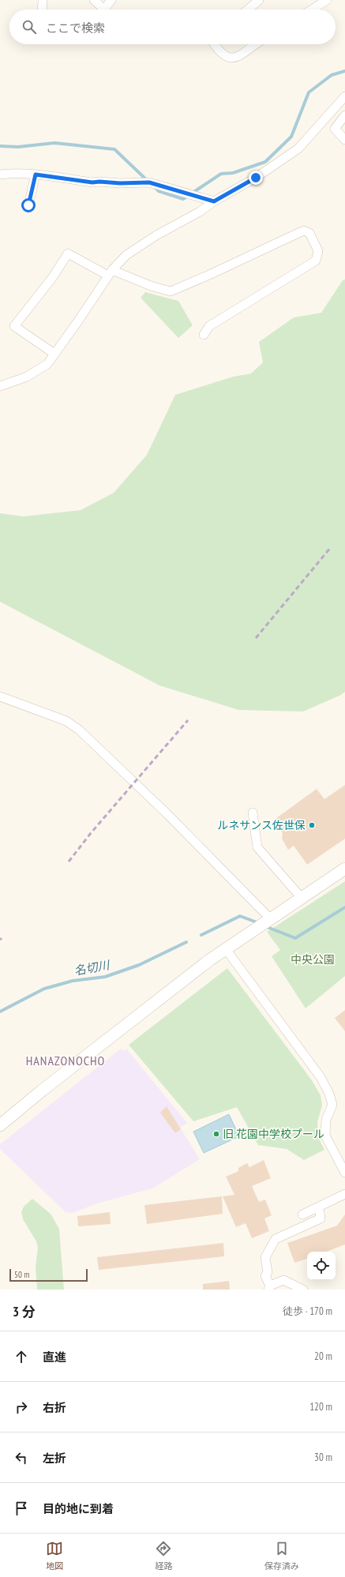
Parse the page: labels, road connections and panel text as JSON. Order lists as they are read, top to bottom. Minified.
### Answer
{"districts":["HANAZONOCHO"],"water":["名切川"],"parks":["中央公園"],"places":["ルネサンス佐世保","旧 花園中学校プール"],"scale_bar":"50 m","page":{"search":"ここで検索","scale":"50 m","heading":["3 分","徒歩 · 170 m"],"list":[["直進","20 m"],["右折","120 m"],["左折","30 m"],"目的地に到着"],"nav":["地図","経路","保存済み"]}}
